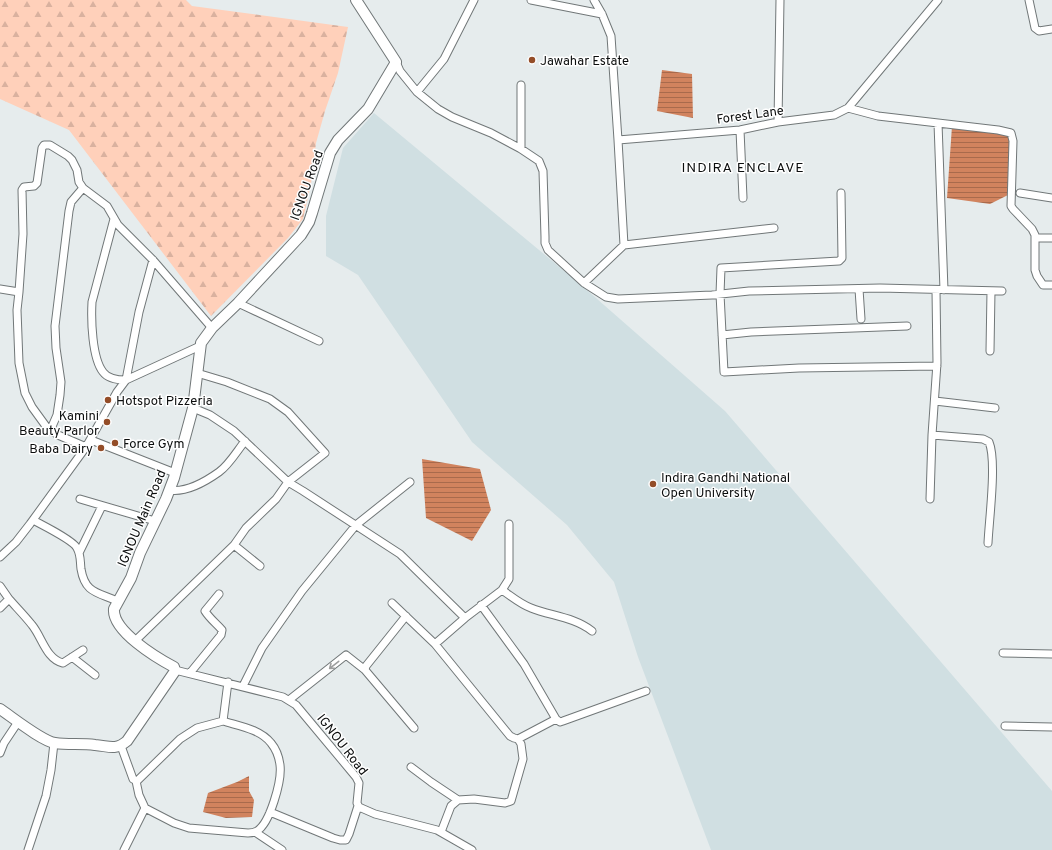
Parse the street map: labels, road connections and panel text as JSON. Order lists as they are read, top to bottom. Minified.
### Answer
{"streets":{"street":["Forest Lane","IGNOU Road","IGNOU Main Road"]},"crossings":[["IGNOU Road","IGNOU Main Road"]],"districts":["INDIRA ENCLAVE"],"places":["Jawahar Estate","Hotspot Pizzeria","Kamini Beauty Parlor","Force Gym","Baba Dairy","Indira Gandhi National Open University"]}
